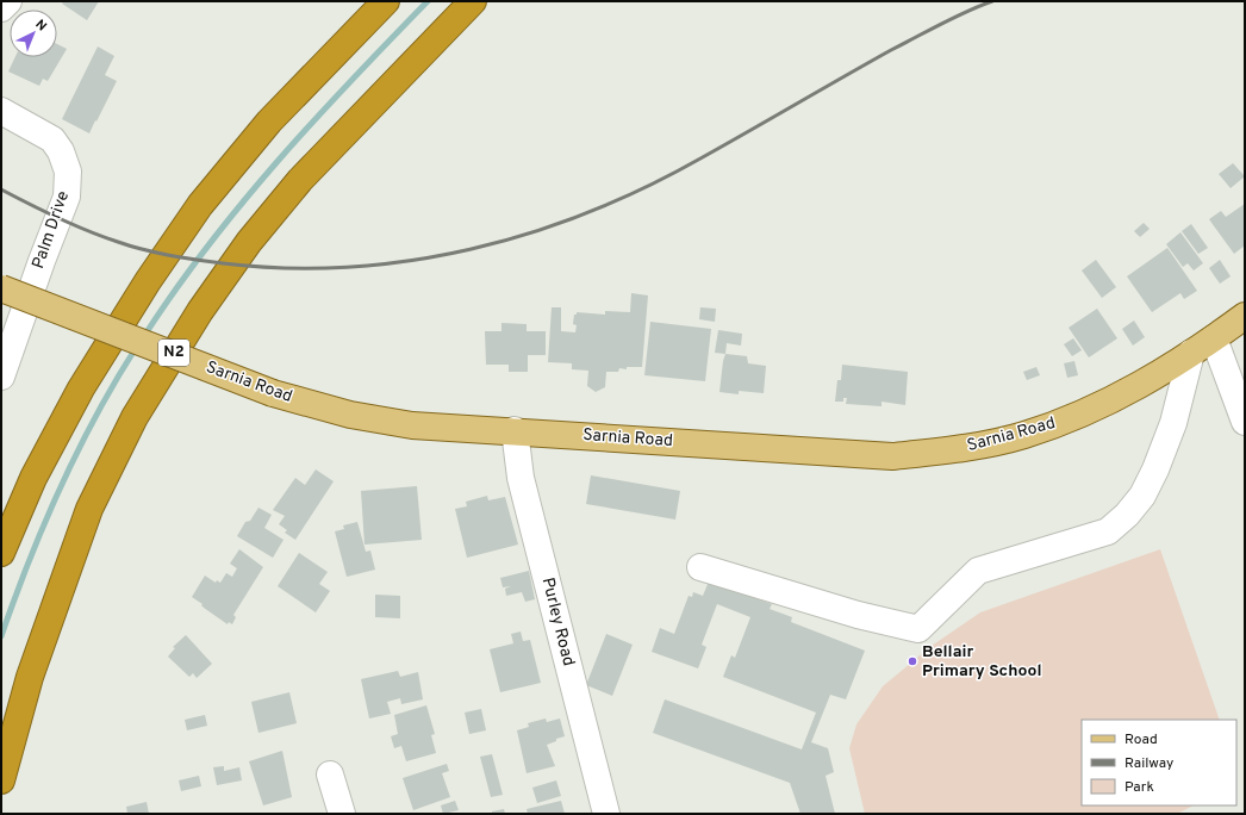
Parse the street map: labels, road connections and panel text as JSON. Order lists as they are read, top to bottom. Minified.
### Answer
{"streets":{"highway":["N2"],"main road":["Sarnia Road"],"street":["Palm Drive","Purley Road"]},"crossings":[["Sarnia Road","Purley Road"]],"places":["Bellair Primary School"],"legend":["Road","Railway","Park"],"north":"top right"}
